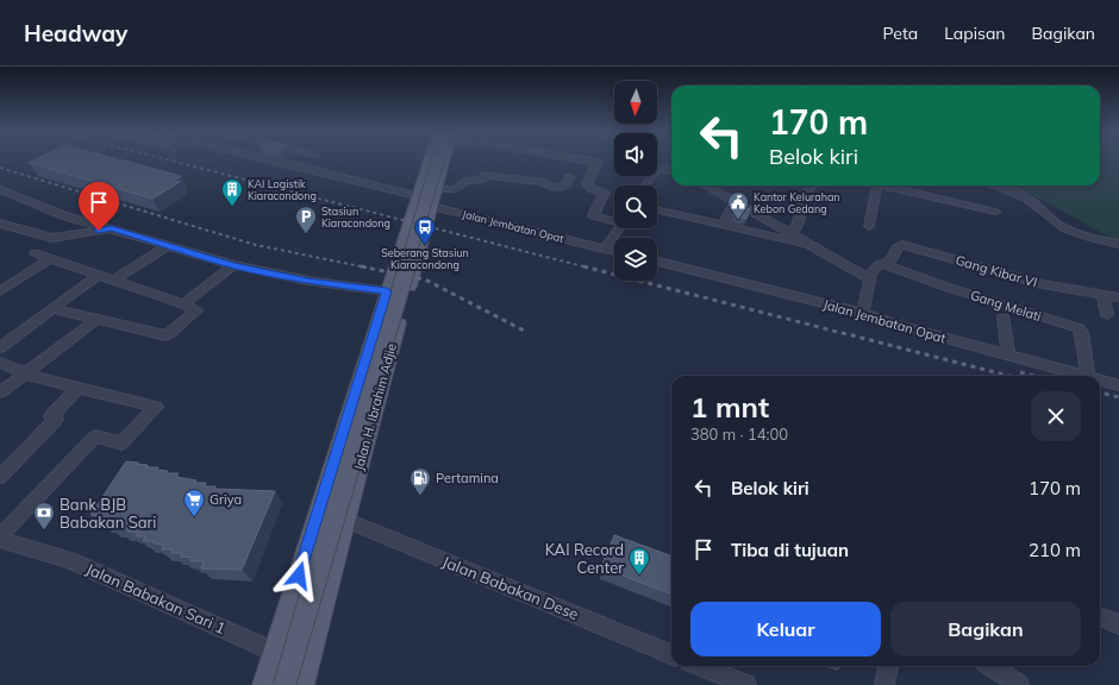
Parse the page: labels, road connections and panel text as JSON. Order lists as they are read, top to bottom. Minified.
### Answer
{"streets":{"main road":["Jalan H. Ibrahim Adjie"],"street":["Jalan Jembatan Opat","Gang Kibar VI","Gang Melati","Jalan Babakan Dese","Jalan Babakan Sari 1"]},"crossings":[["Jalan Jembatan Opat","Jalan H. Ibrahim Adjie"],["Gang Kibar VI","Gang Melati"],["Jalan H. Ibrahim Adjie","Jalan Babakan Dese"],["Jalan H. Ibrahim Adjie","Jalan Babakan Sari 1"]],"places":{"building":["KAI Logistik Kiaracondong","KAI Record Center"],"public building":["Kantor Kelurahan Kebon Gedang"],"parking":["Stasiun Kiaracondong"],"bus stop":["Seberang Stasiun Kiaracondong"],"fuel station":["Pertamina"],"supermarket":["Griya"],"bank":["Bank BJB Babakan Sari"]},"north":"bottom","page":{"header":"Headway","nav":["Peta","Lapisan","Bagikan"],"turn":["170 m","Belok kiri"],"heading":["1 mnt","380 m · 14:00"],"list":[{"name":"Belok kiri","value":"170 m"},{"name":"Tiba di tujuan","value":"210 m"}],"buttons":["Keluar","Bagikan"]}}
